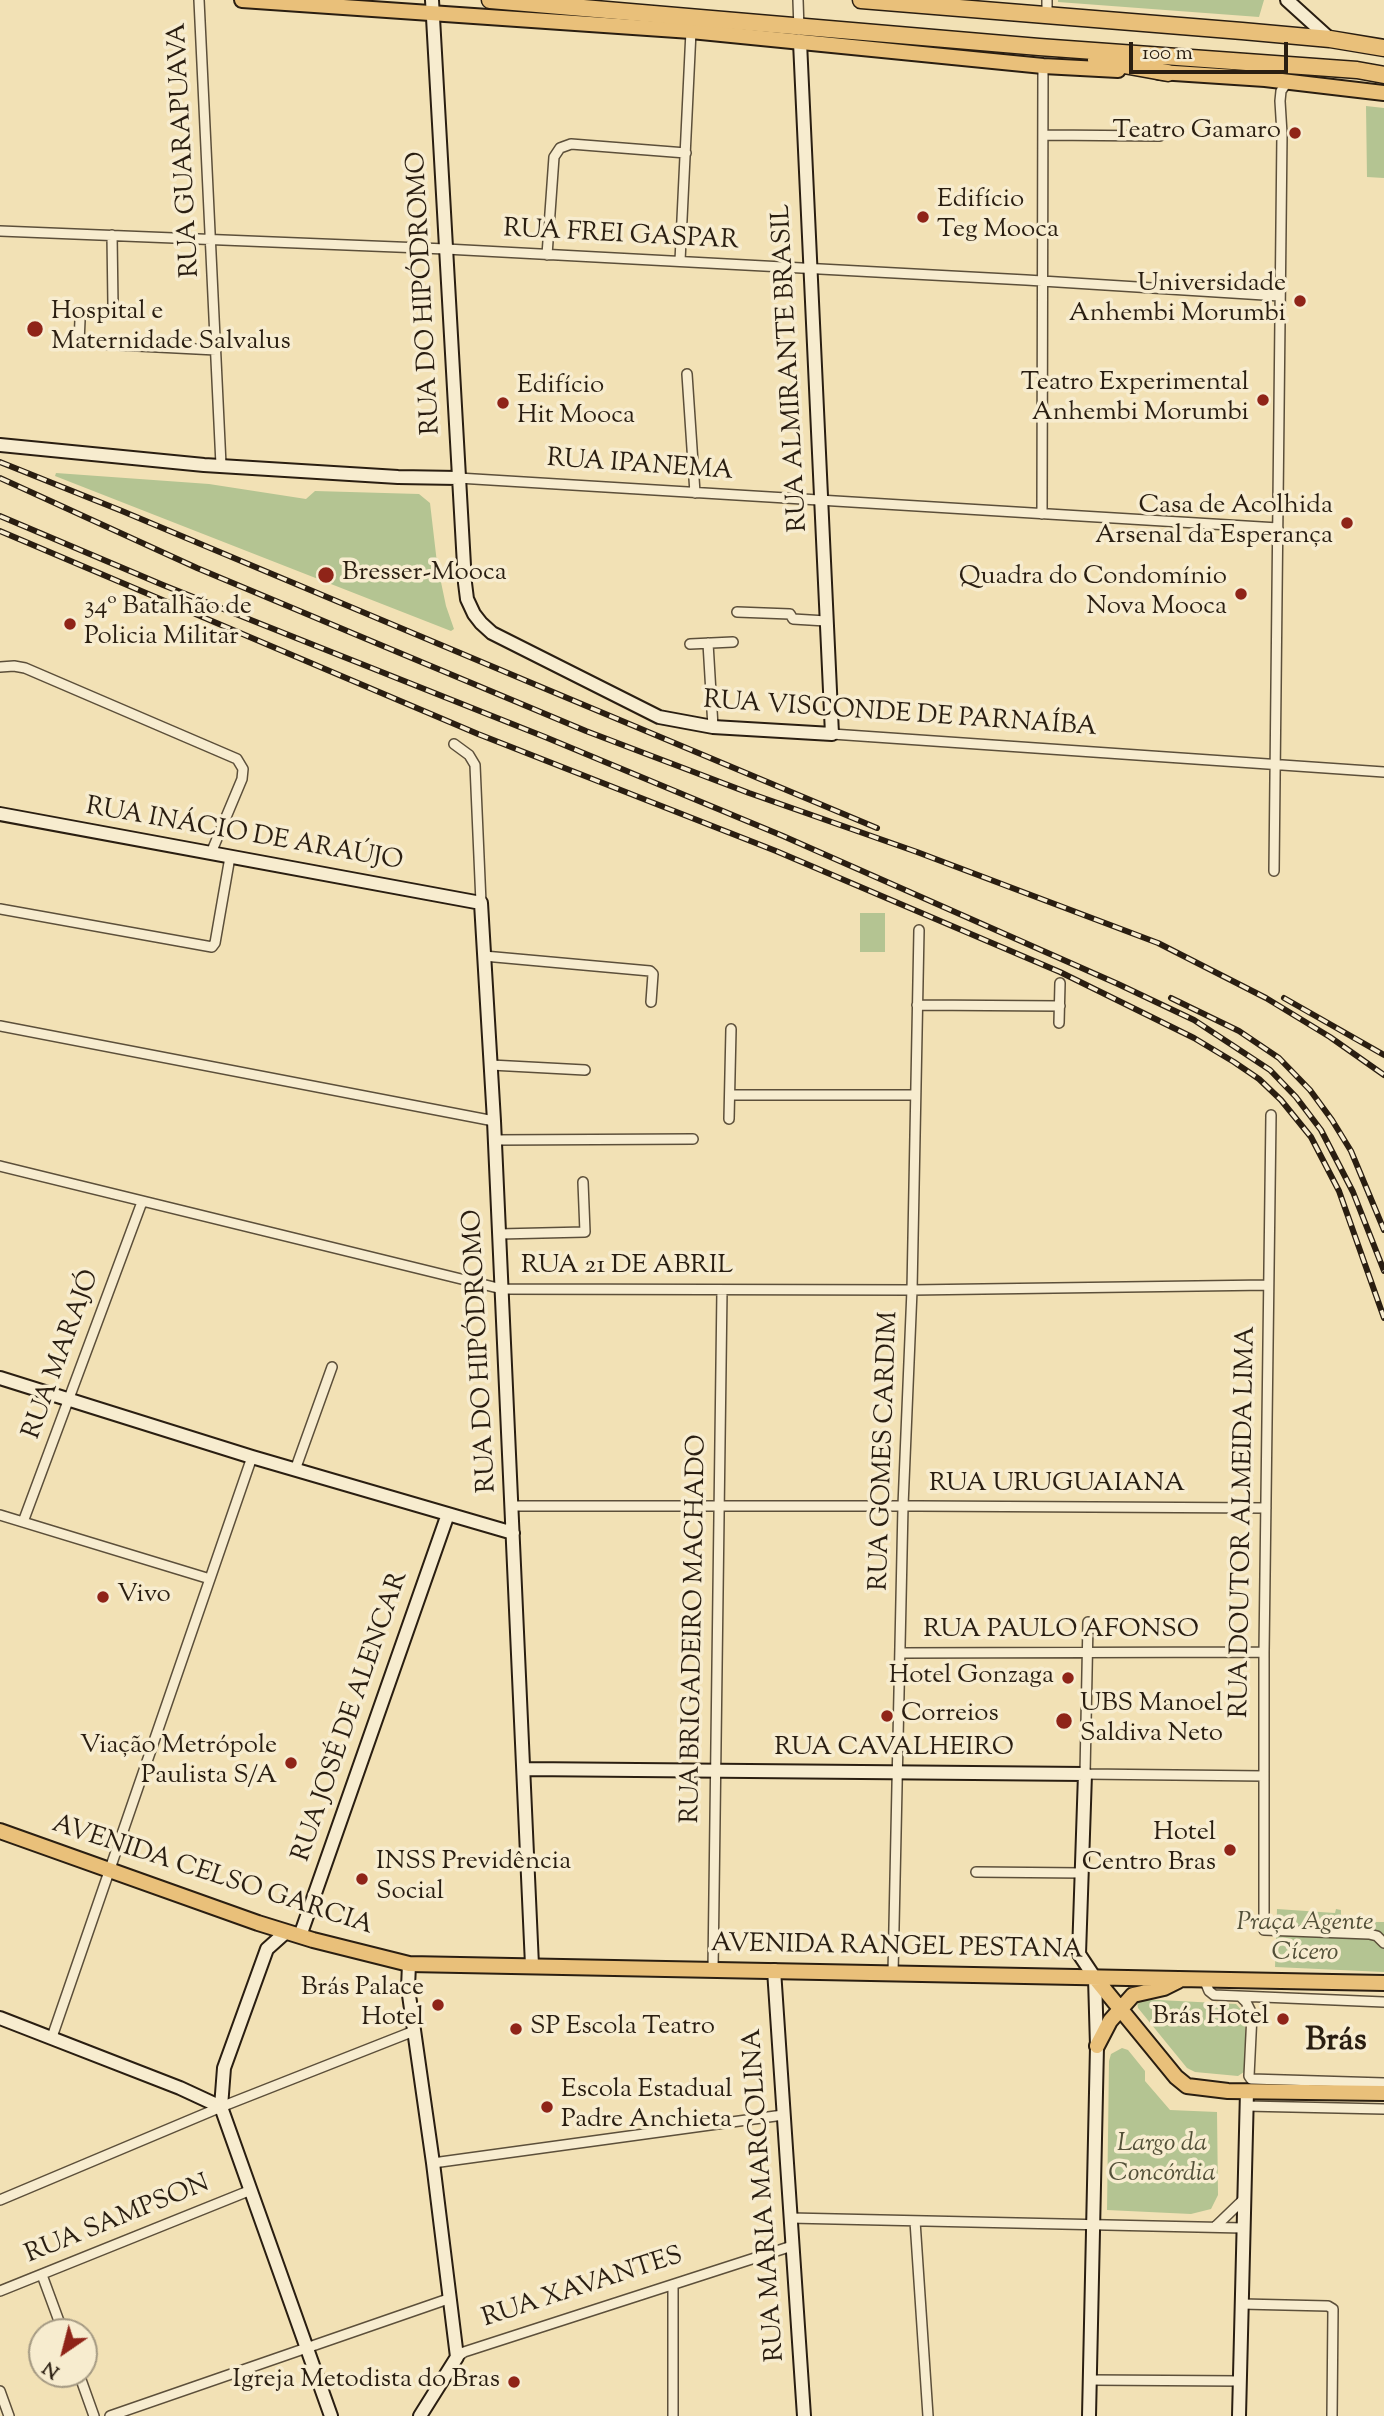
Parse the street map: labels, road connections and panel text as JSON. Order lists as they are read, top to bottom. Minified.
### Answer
{"streets":{"main road":["AVENIDA CELSO GARCIA","AVENIDA RANGEL PESTANA"],"street":["RUA GUARAPUAVA","RUA FREI GASPAR","RUA DO HIPÓDROMO","RUA ALMIRANTE BRASIL","RUA IPANEMA","RUA VISCONDE DE PARNAÍBA","RUA INÁCIO DE ARAÚJO","RUA 21 DE ABRIL","RUA MARAJÓ","RUA GOMES CARDIM","RUA URUGUAIANA","RUA DOUTOR ALMEIDA LIMA","RUA BRIGADEIRO MACHADO","RUA PAULO AFONSO","RUA JOSÉ DE ALENCAR","RUA CAVALHEIRO","RUA MARIA MARCOLINA","RUA SAMPSON","RUA XAVANTES"]},"crossings":[["RUA GUARAPUAVA","RUA FREI GASPAR"],["RUA GUARAPUAVA","RUA IPANEMA"],["RUA FREI GASPAR","RUA DO HIPÓDROMO"],["RUA FREI GASPAR","RUA ALMIRANTE BRASIL"],["RUA DO HIPÓDROMO","RUA IPANEMA"],["RUA DO HIPÓDROMO","RUA VISCONDE DE PARNAÍBA"],["RUA DO HIPÓDROMO","RUA INÁCIO DE ARAÚJO"],["RUA DO HIPÓDROMO","RUA 21 DE ABRIL"],["RUA DO HIPÓDROMO","RUA URUGUAIANA"],["RUA DO HIPÓDROMO","RUA CAVALHEIRO"],["RUA DO HIPÓDROMO","AVENIDA RANGEL PESTANA"],["RUA ALMIRANTE BRASIL","RUA IPANEMA"],["RUA ALMIRANTE BRASIL","RUA VISCONDE DE PARNAÍBA"],["RUA 21 DE ABRIL","RUA MARAJÓ"],["RUA 21 DE ABRIL","RUA GOMES CARDIM"],["RUA 21 DE ABRIL","RUA DOUTOR ALMEIDA LIMA"],["RUA 21 DE ABRIL","RUA BRIGADEIRO MACHADO"],["RUA GOMES CARDIM","RUA URUGUAIANA"],["RUA GOMES CARDIM","RUA PAULO AFONSO"],["RUA GOMES CARDIM","RUA CAVALHEIRO"],["RUA GOMES CARDIM","AVENIDA RANGEL PESTANA"],["RUA URUGUAIANA","RUA DOUTOR ALMEIDA LIMA"],["RUA URUGUAIANA","RUA BRIGADEIRO MACHADO"],["RUA DOUTOR ALMEIDA LIMA","RUA PAULO AFONSO"],["RUA DOUTOR ALMEIDA LIMA","RUA CAVALHEIRO"],["RUA BRIGADEIRO MACHADO","RUA CAVALHEIRO"],["RUA BRIGADEIRO MACHADO","AVENIDA RANGEL PESTANA"],["RUA JOSÉ DE ALENCAR","AVENIDA CELSO GARCIA"],["AVENIDA CELSO GARCIA","AVENIDA RANGEL PESTANA"],["AVENIDA RANGEL PESTANA","RUA MARIA MARCOLINA"],["RUA MARIA MARCOLINA","RUA XAVANTES"]],"districts":["Brás"],"parks":["Praça Agente Cícero","Largo da Concórdia"],"places":["Teatro Gamaro","Edifício Teg Mooca","Universidade Anhembi Morumbi","Hospital e Maternidade Salvalus","Teatro Experimental Anhembi Morumbi","Edifício Hit Mooca","Casa de Acolhida Arsenal da Esperança","Bresser-Mooca","Quadra do Condomínio Nova Mooca","34º Batalhão de Policia Militar","Vivo","Hotel Gonzaga","Correios","UBS Manoel Saldiva Neto","Viação Metrópole Paulista S/A","Hotel Centro Bras","INSS Previdência Social","Brás Palace Hotel","Brás Hotel","SP Escola Teatro","Escola Estadual Padre Anchieta","Igreja Metodista do Bras"],"scale_bar":"100 m","north":"bottom left"}
